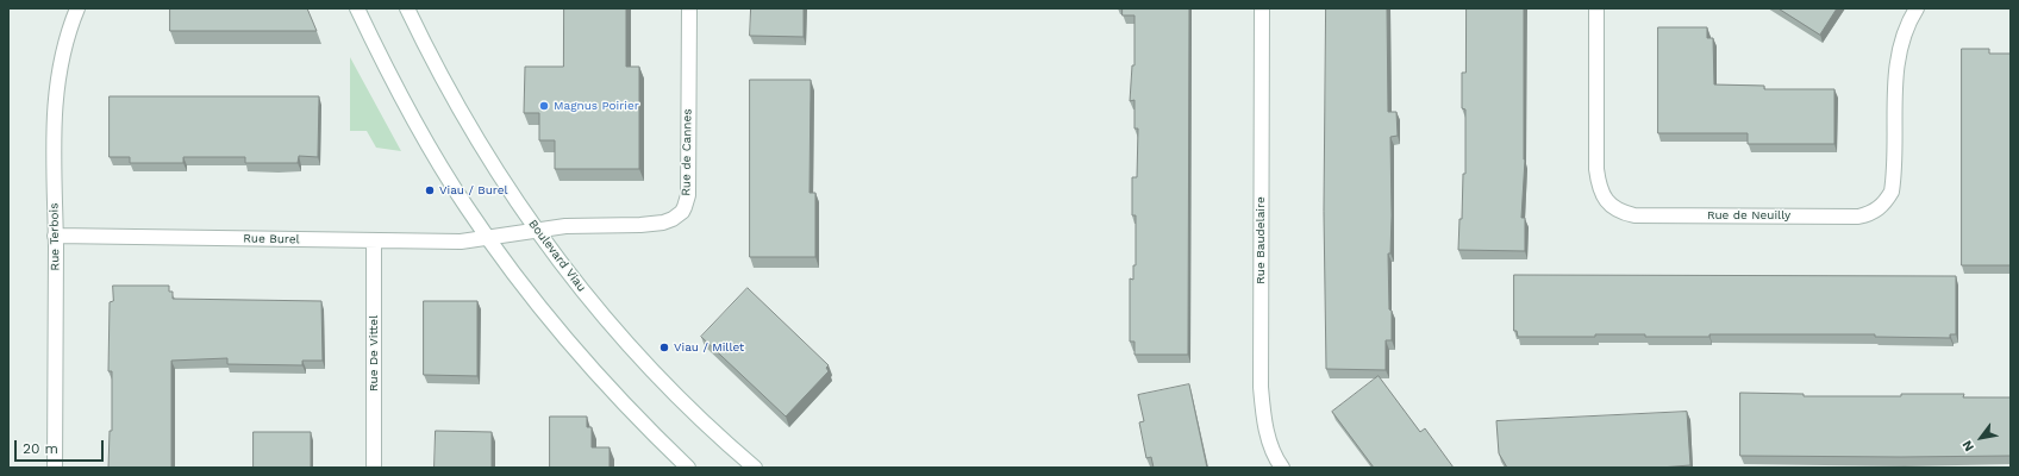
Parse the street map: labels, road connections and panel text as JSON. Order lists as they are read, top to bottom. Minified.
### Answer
{"streets":{"street":["Rue de Cannes","Rue de Neuilly","Rue Terbois","Rue Burel","Rue Baudelaire","Boulevard Viau","Rue De Vittel"]},"crossings":[["Rue de Cannes","Rue Burel"],["Rue de Cannes","Boulevard Viau"],["Rue Terbois","Rue Burel"],["Rue Burel","Rue De Vittel"]],"places":["Magnus Poirier","Viau / Burel","Viau / Millet"],"scale_bar":"20 m","north":"bottom left"}
